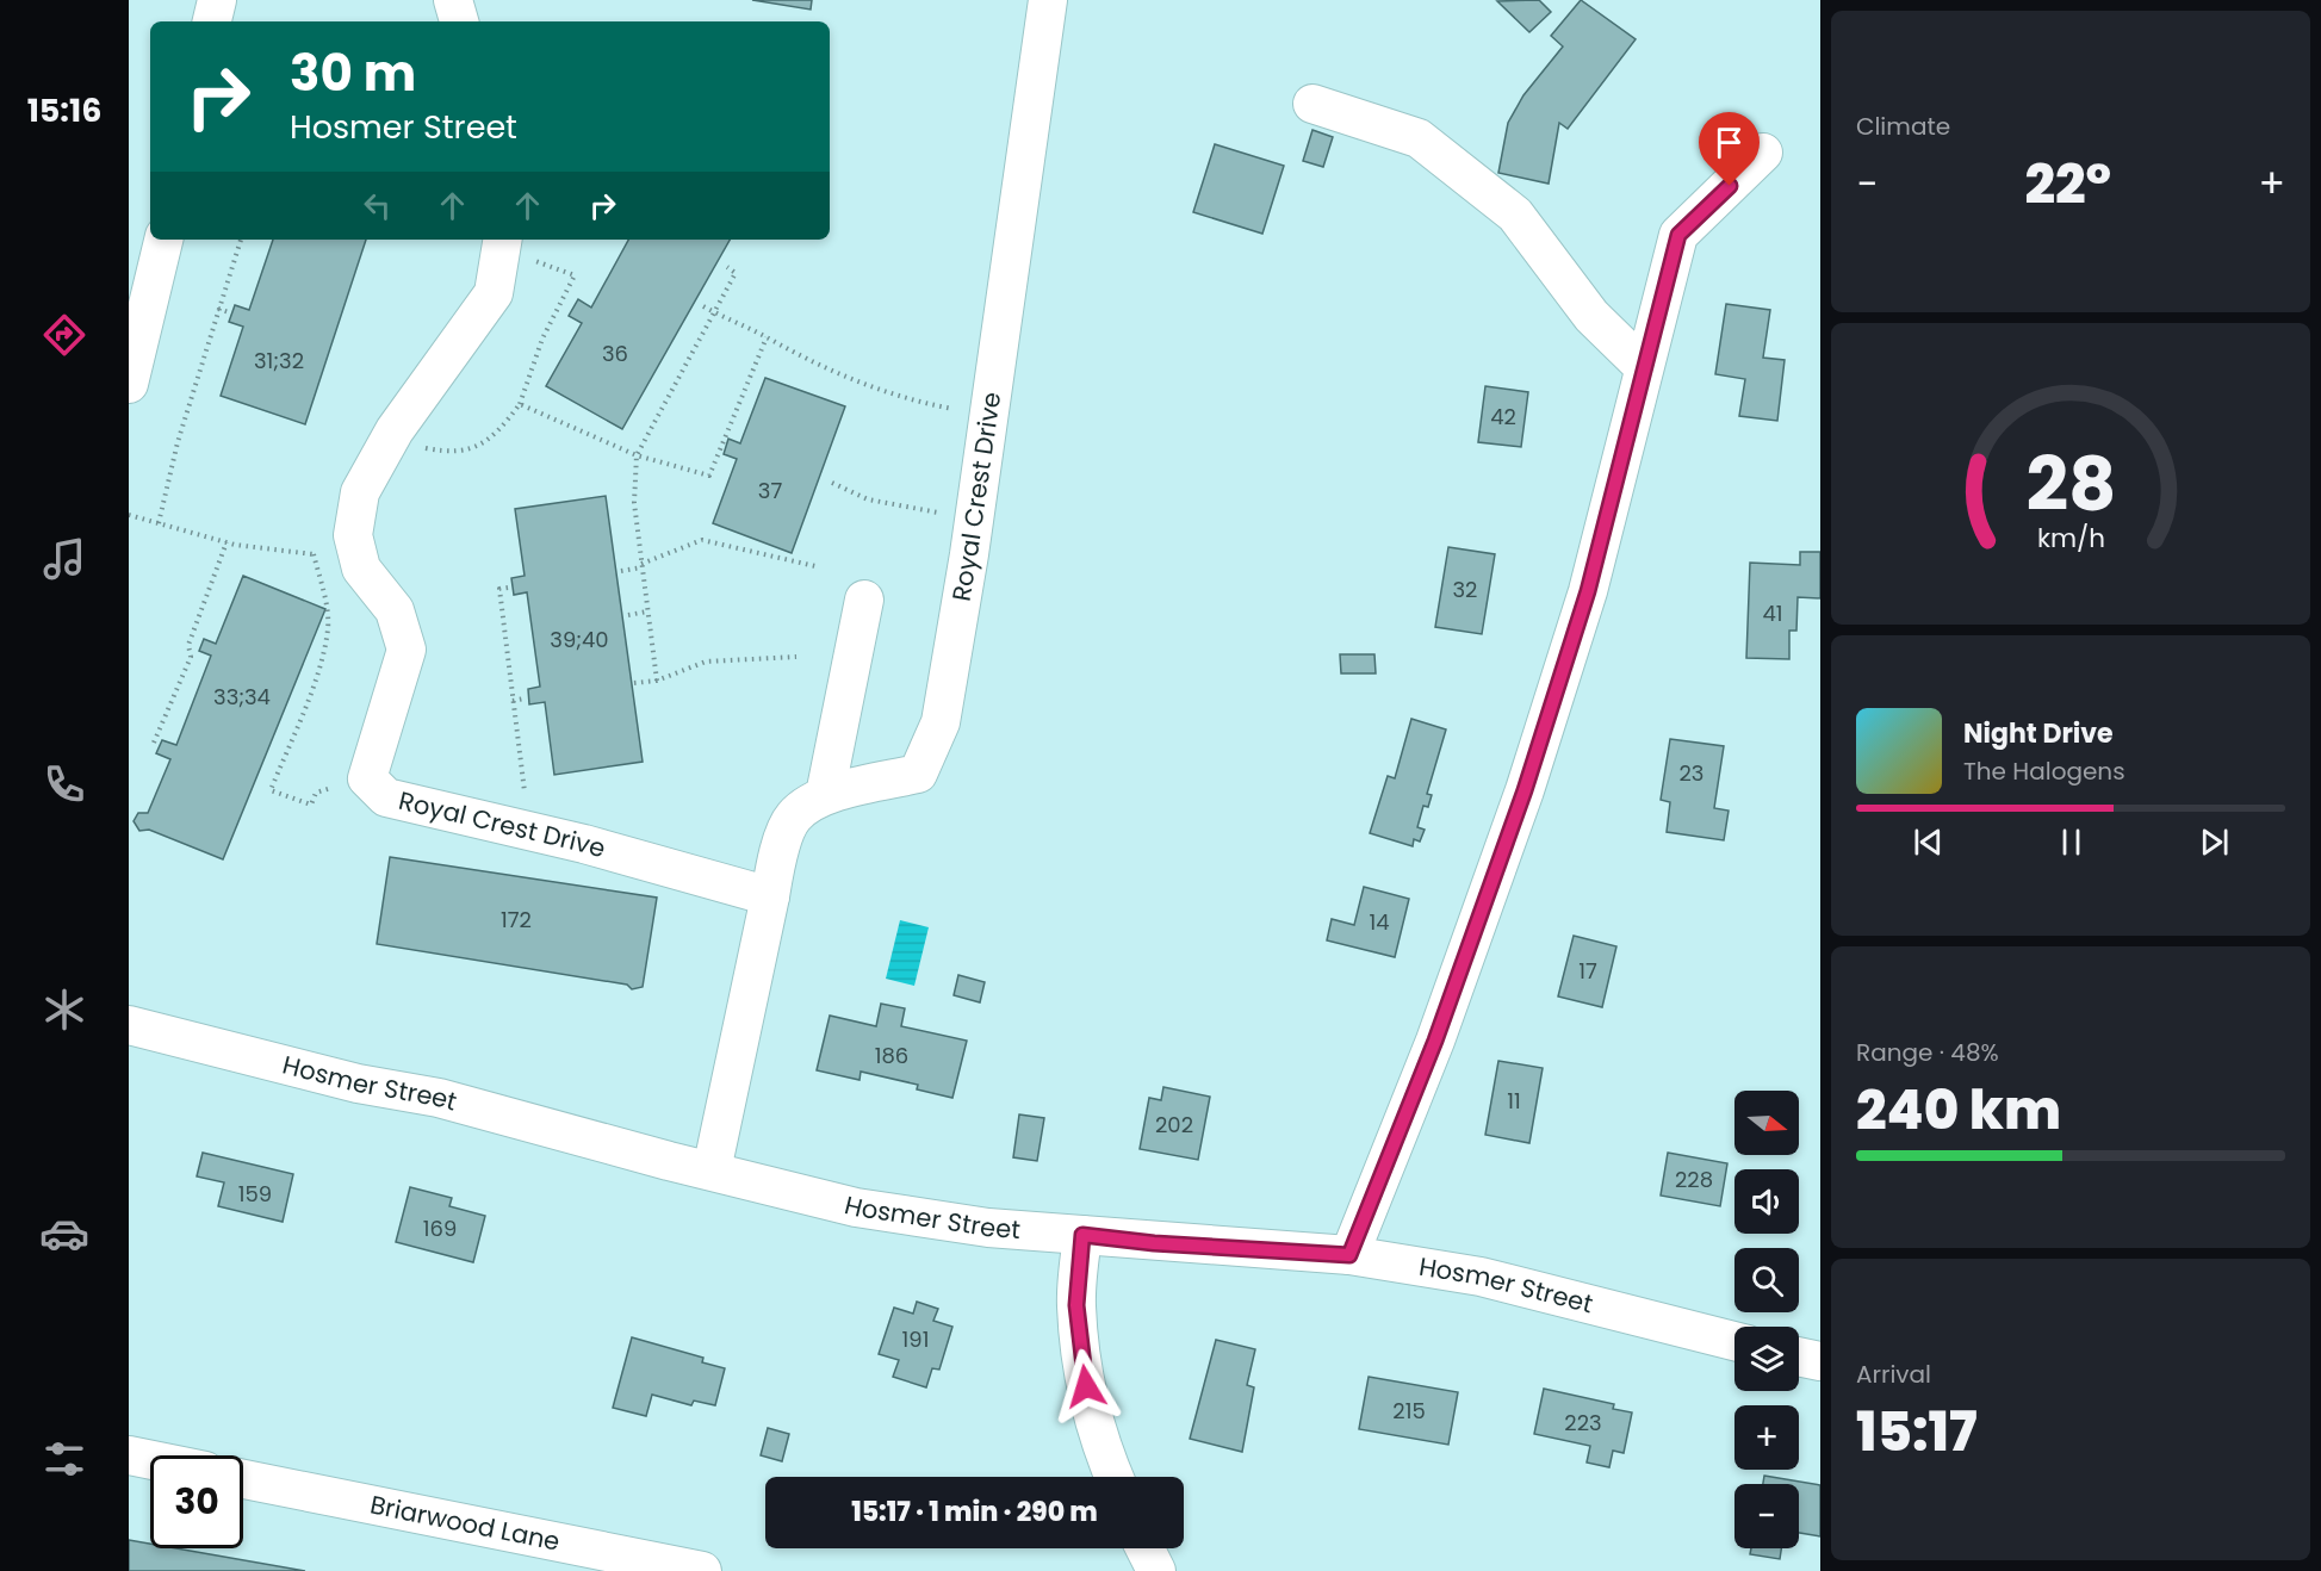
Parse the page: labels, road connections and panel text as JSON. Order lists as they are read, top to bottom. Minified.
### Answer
{"streets":{"street":["Royal Crest Drive","Hosmer Street","Briarwood Lane"]},"crossings":[["Royal Crest Drive","Hosmer Street"]],"house_numbers":["36","31;32","42","37","32","41","39;40","33;34","23","172","14","17","186","11","202","228","159","169","191","215","223"],"north":"right","page":{"tabs":"15:16","tile":["Climate",["Range · 48%","240 km"],["Arrival","15:17"]],"turn":["30 m","Hosmer Street"],"heat":["−","22°","+"],"song":["Night Drive","The Halogens"],"map_buttons":["+","−"],"limit":"30","trip":"15:17 · 1 min · 290 m","gauge":["28","km/h"]}}
